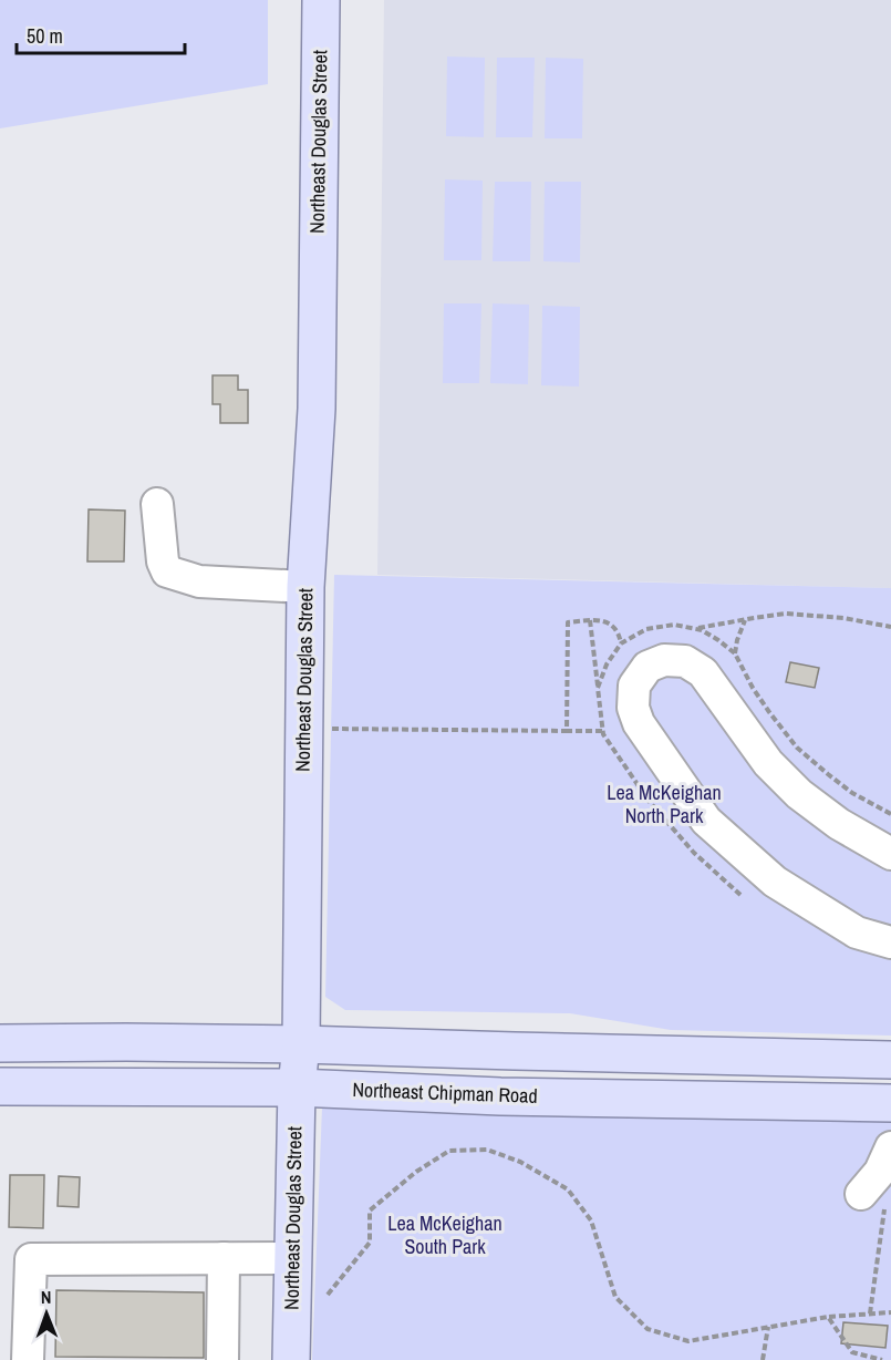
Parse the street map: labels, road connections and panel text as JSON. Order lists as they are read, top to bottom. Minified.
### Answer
{"streets":{"main road":["Northeast Douglas Street","Northeast Chipman Road"]},"crossings":[["Northeast Douglas Street","Northeast Chipman Road"]],"parks":["Lea McKeighan North Park","Lea McKeighan South Park"],"scale_bar":"50 m","north":"top"}
